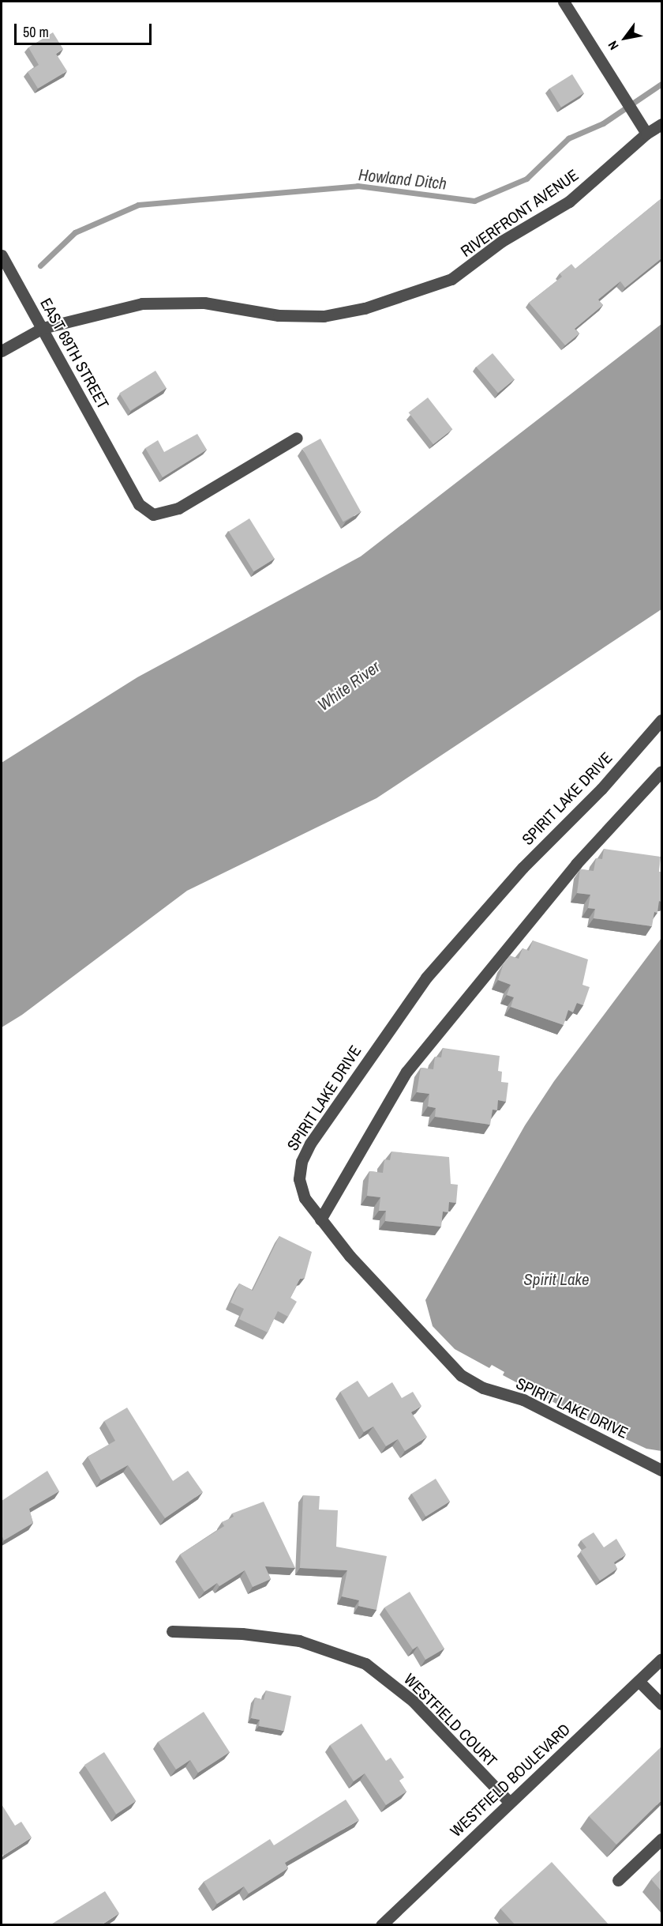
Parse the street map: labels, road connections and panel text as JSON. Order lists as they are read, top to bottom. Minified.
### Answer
{"streets":{"street":["RIVERFRONT AVENUE","EAST 69TH STREET","SPIRIT LAKE DRIVE","WESTFIELD COURT","WESTFIELD BOULEVARD"]},"crossings":[["RIVERFRONT AVENUE","EAST 69TH STREET"],["WESTFIELD COURT","WESTFIELD BOULEVARD"]],"water":["Howland Ditch","White River","Spirit Lake"],"scale_bar":"50 m","north":"bottom left"}
